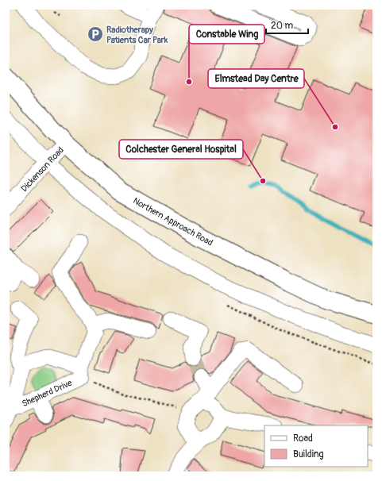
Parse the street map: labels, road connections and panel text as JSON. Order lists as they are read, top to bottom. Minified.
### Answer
{"streets":{"main road":["Northern Approach Road"],"street":["Dickenson Road","Shepherd Drive"]},"crossings":[["Dickenson Road","Northern Approach Road"]],"places":{"parking":["Radiotherapy Patients Car Park"],"other":["Constable Wing","Elmstead Day Centre","Colchester General Hospital"]},"legend":["Road","Building"],"scale_bar":"20 m"}
